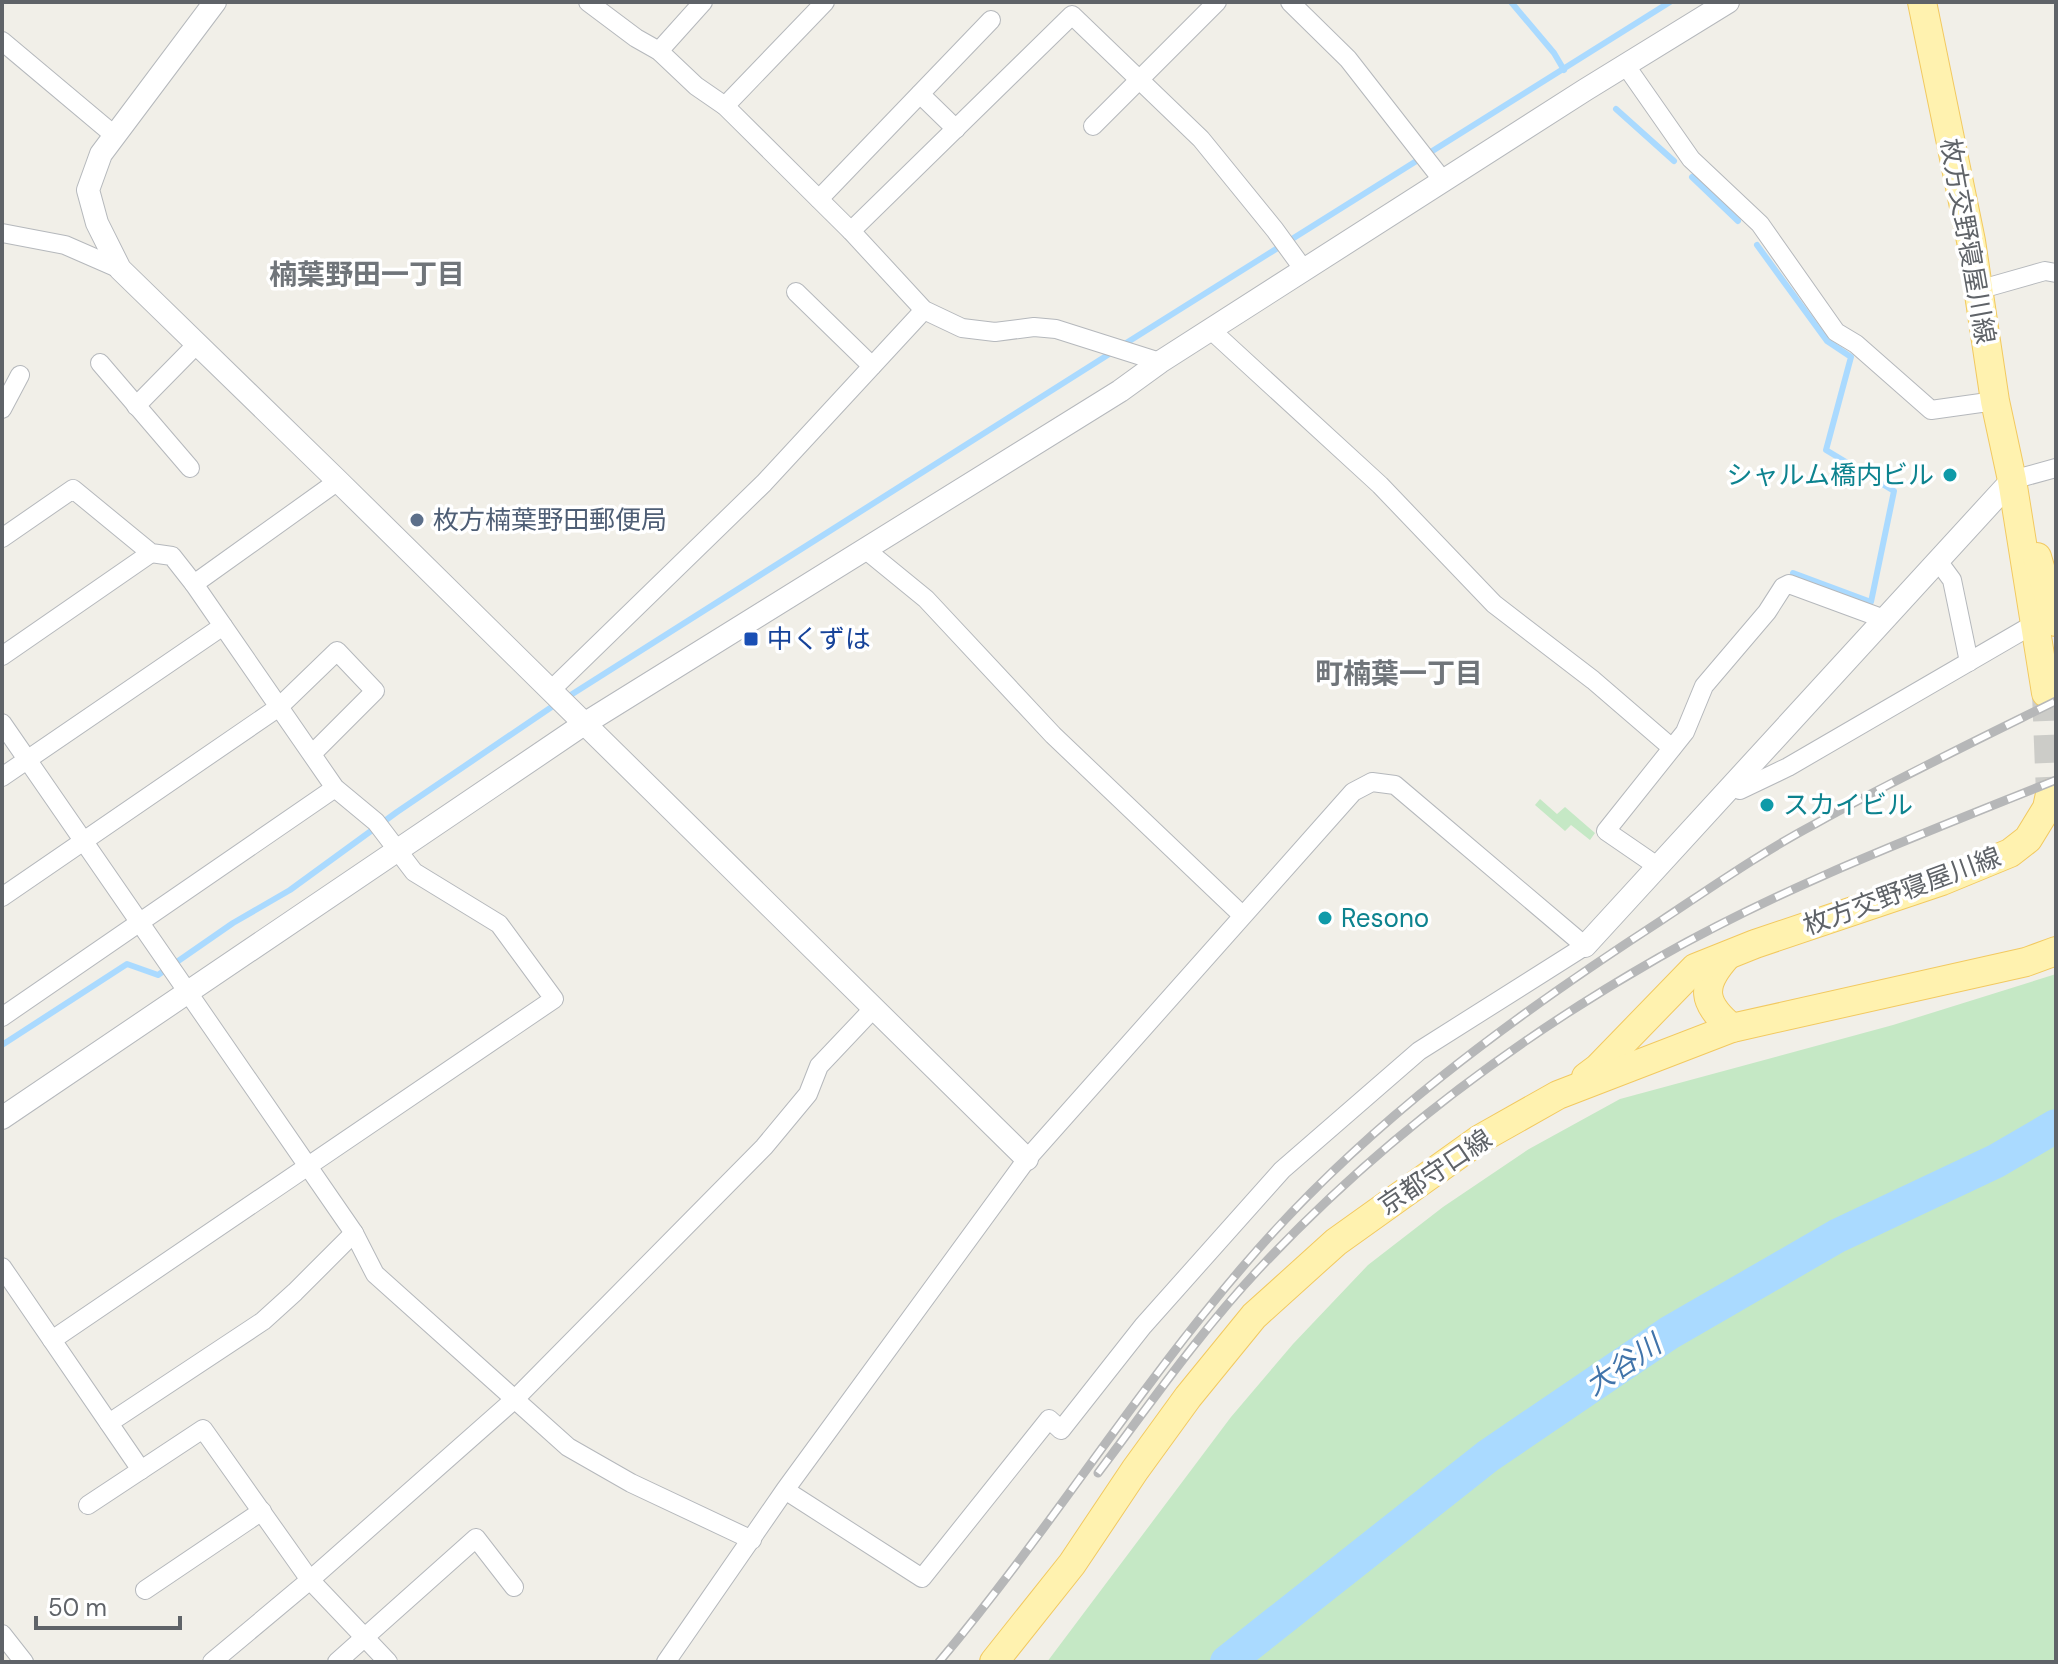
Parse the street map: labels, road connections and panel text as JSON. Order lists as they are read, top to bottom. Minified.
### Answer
{"streets":{"main road":["枚方交野寝屋川線","京都守口線"]},"crossings":[["枚方交野寝屋川線","京都守口線"]],"districts":["楠葉野田一丁目","町楠葉一丁目"],"water":["大谷川"],"places":{"other":["シャルム橋内ビル","枚方楠葉野田郵便局","スカイビル","Resono"],"transit":["中くずは"]},"scale_bar":"50 m"}
